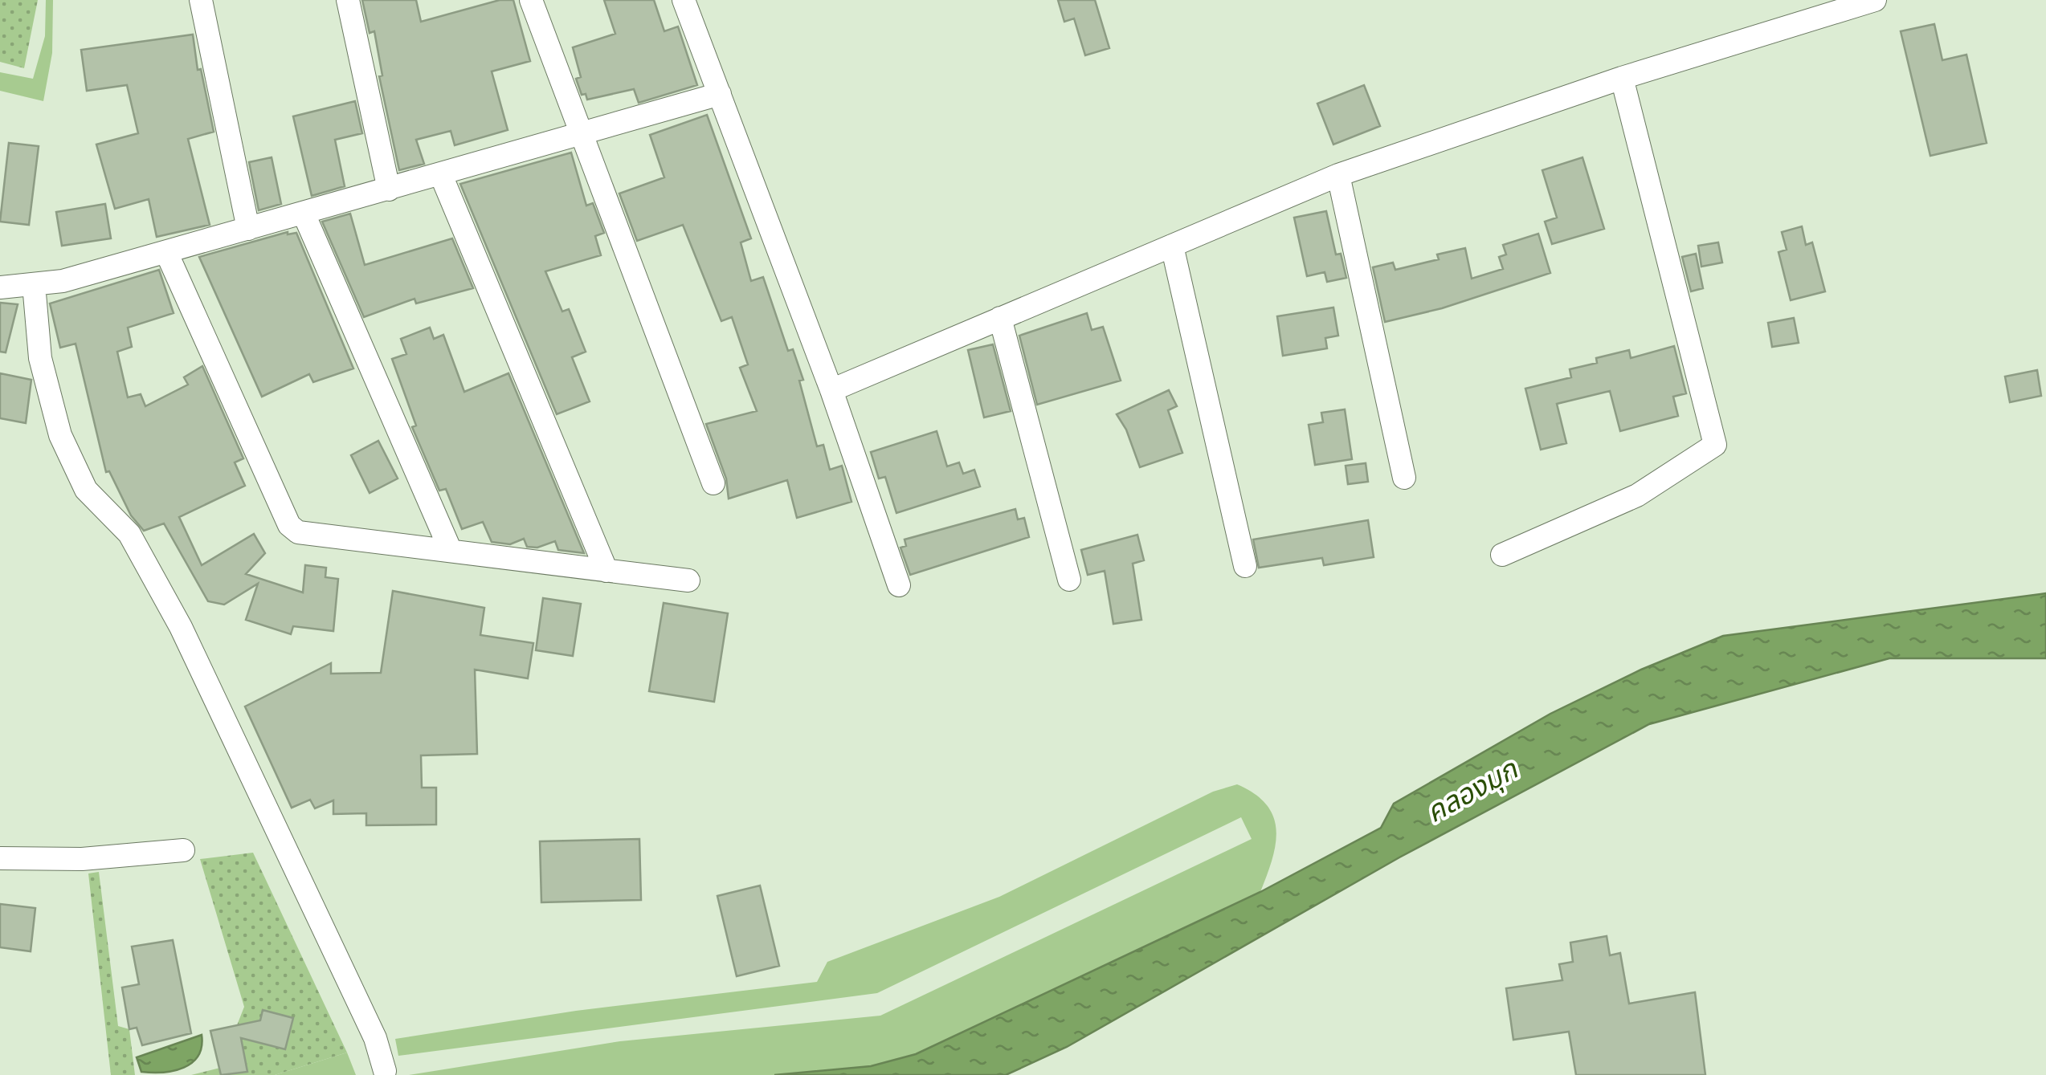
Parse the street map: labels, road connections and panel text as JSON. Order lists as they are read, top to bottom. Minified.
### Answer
{"water":["คลองมุก"]}
